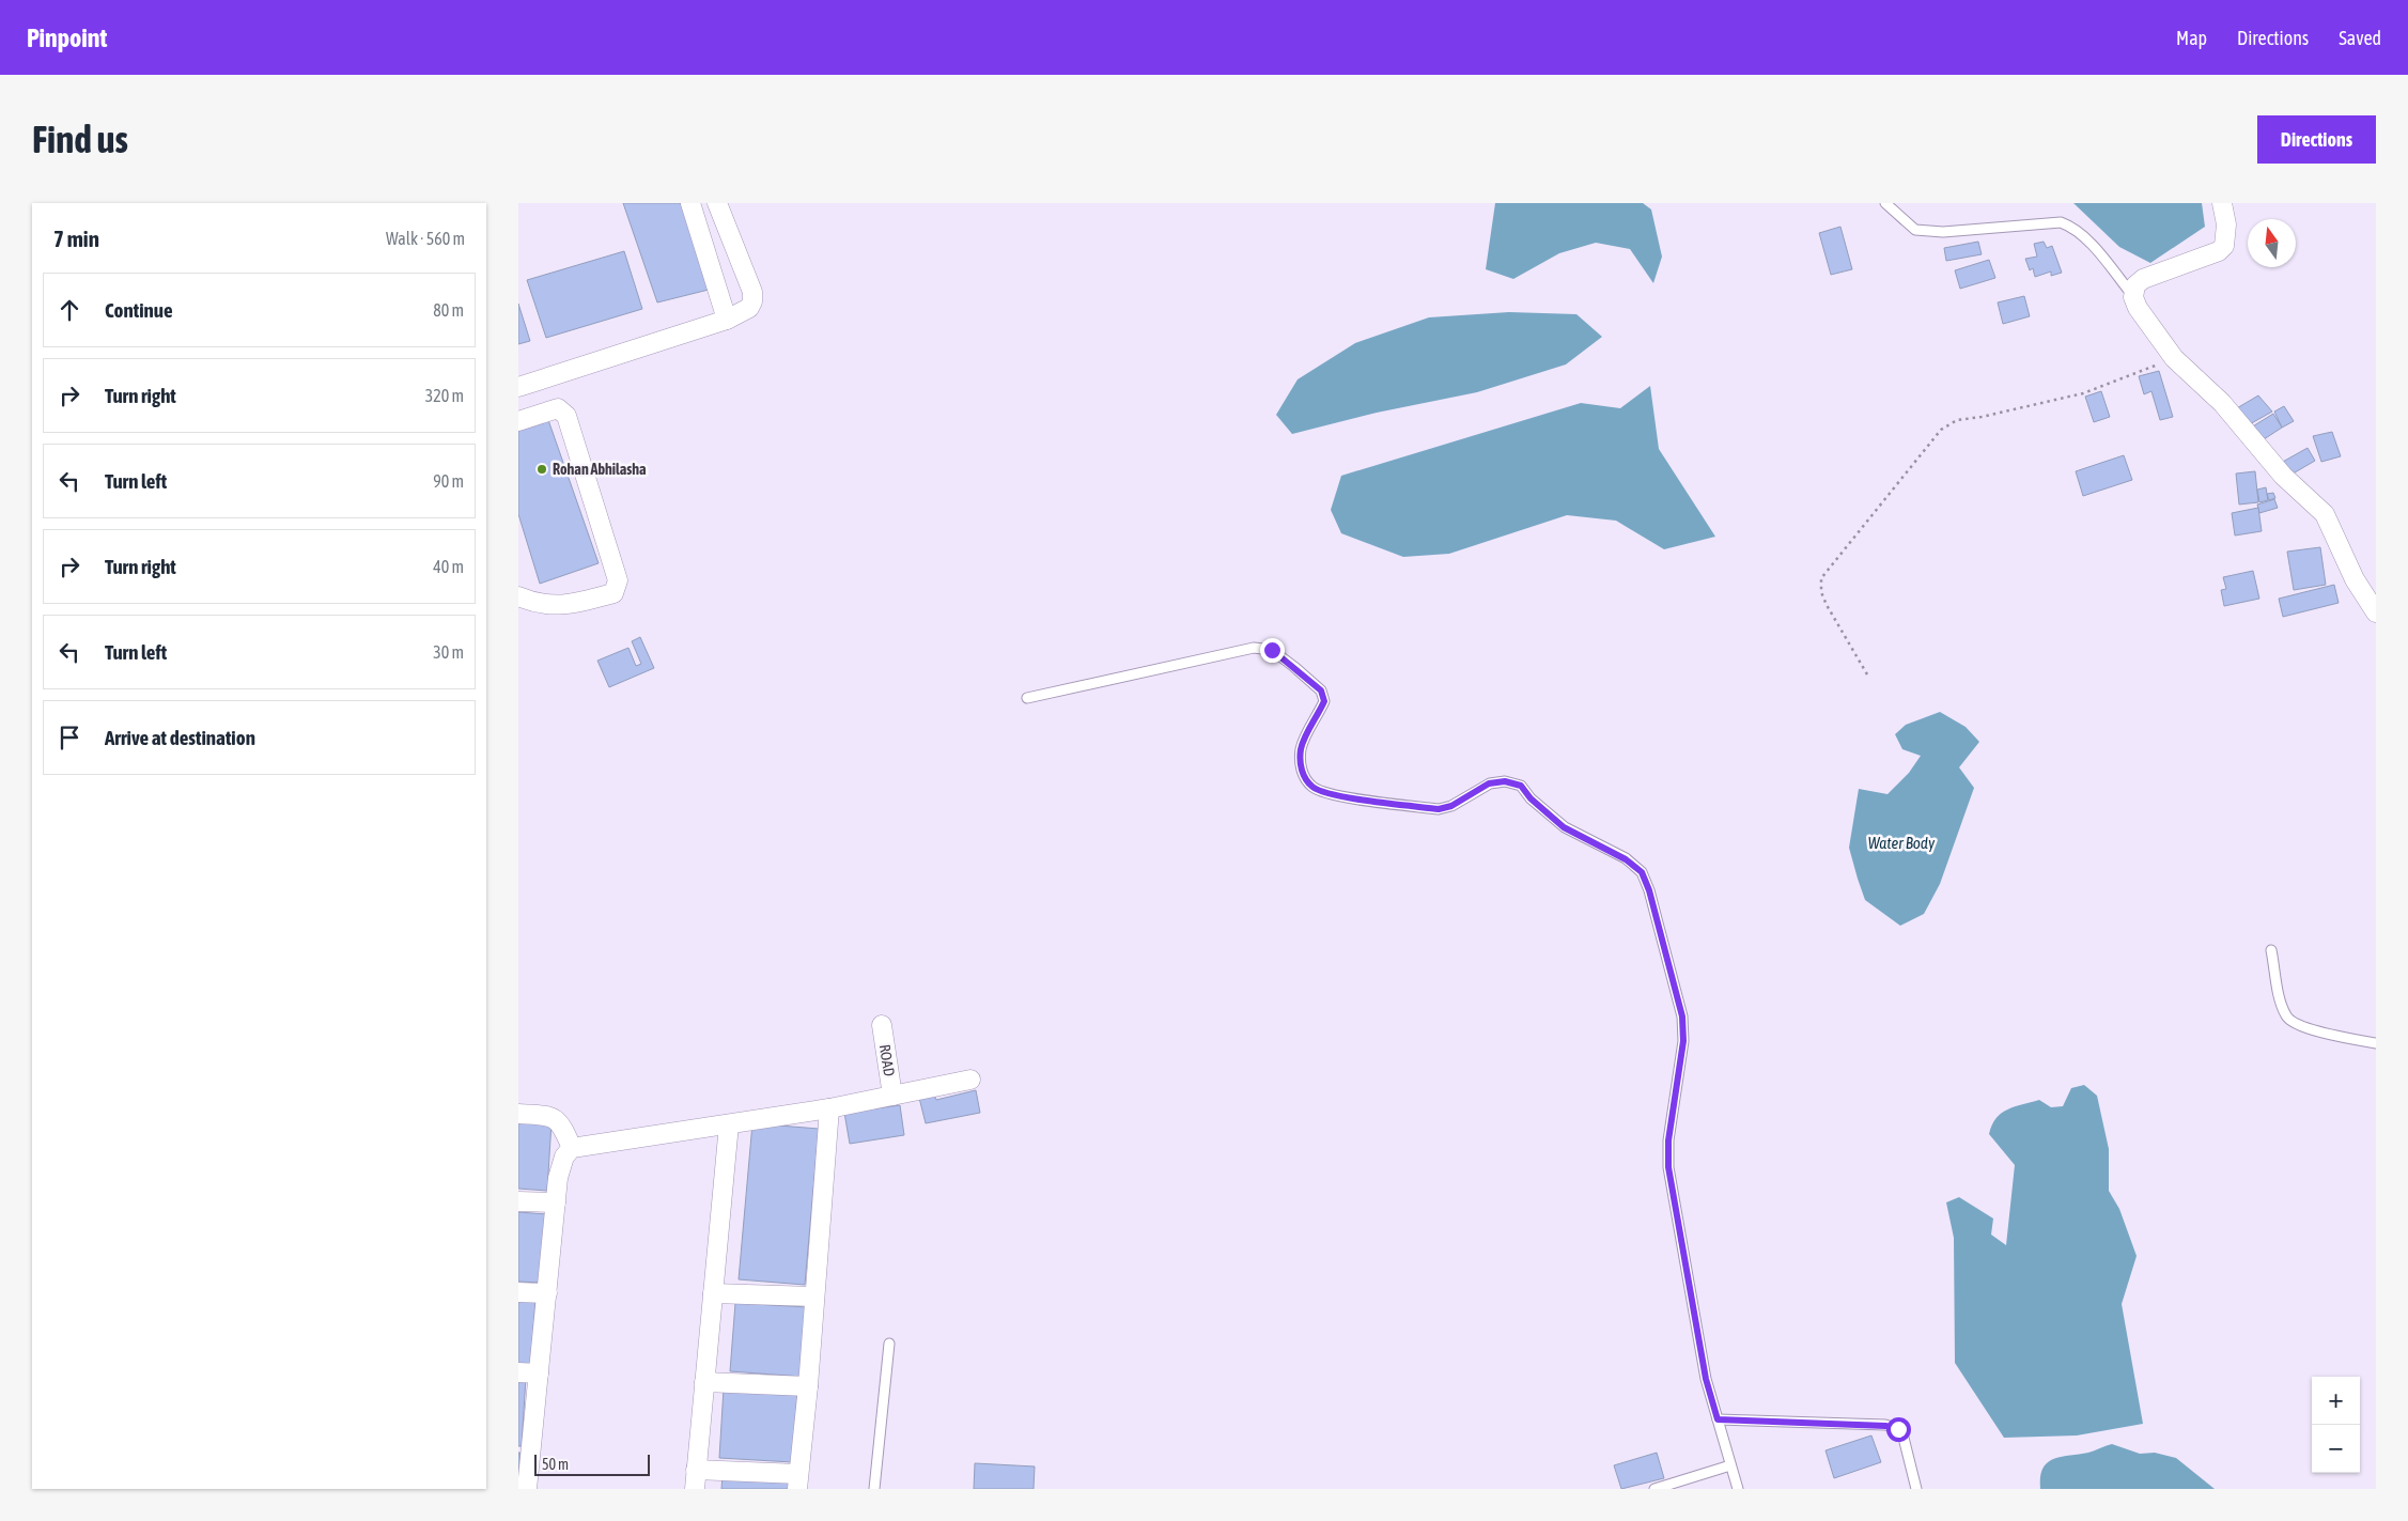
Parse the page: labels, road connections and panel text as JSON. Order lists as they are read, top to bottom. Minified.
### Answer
{"streets":{"street":["ROAD"]},"water":["Water Body"],"places":["Rohan Abhilasha"],"scale_bar":"50 m","north":"top","page":{"header":"Pinpoint","nav":["Map","Directions","Saved"],"buttons":"Directions","title":"Find us","heading":["7 min","Walk · 560 m"],"list":[["Continue","80 m"],["Turn right","320 m"],["Turn left","90 m"],["Turn right","40 m"],["Turn left","30 m"],"Arrive at destination"],"map_buttons":["+","−"],"scale":"50 m"}}
